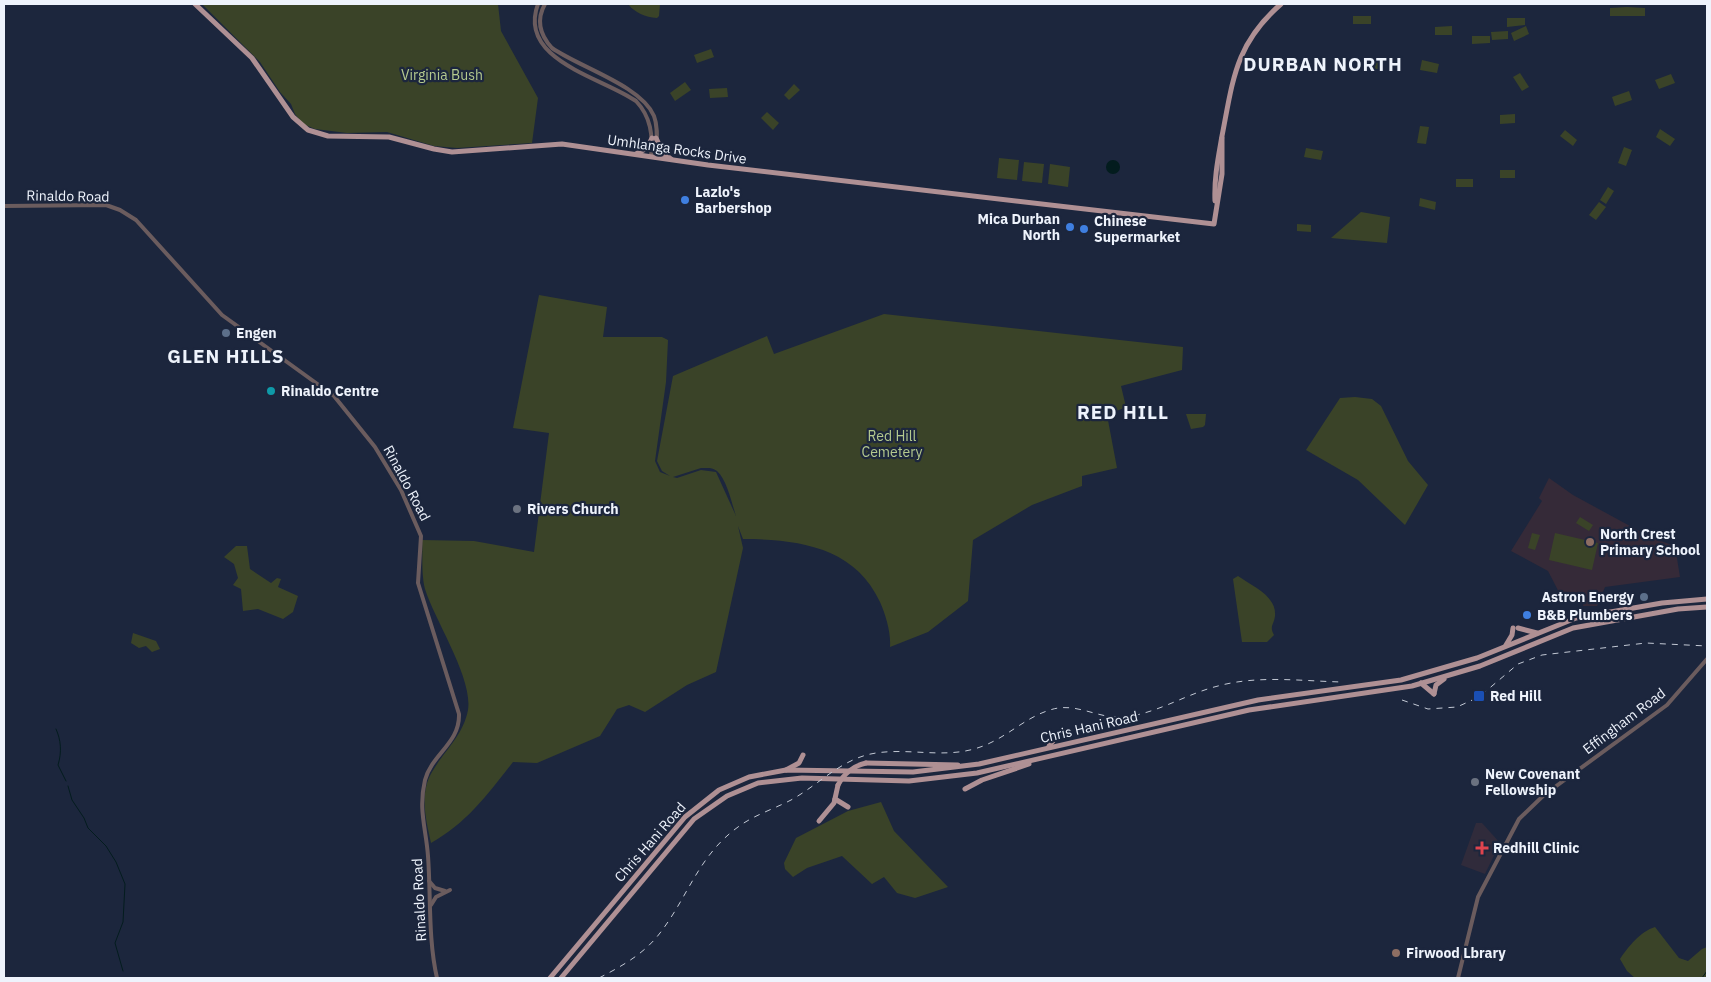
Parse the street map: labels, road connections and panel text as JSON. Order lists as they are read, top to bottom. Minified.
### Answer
{"streets":{"main road":["Umhlanga Rocks Drive","Chris Hani Road"],"street":["Rinaldo Road","Effingham Road"]},"districts":["DURBAN NORTH","GLEN HILLS","RED HILL"],"parks":["Virginia Bush","Red Hill Cemetery"],"places":{"other":["Lazlo's Barbershop","Mica Durban North","Chinese Supermarket","Engen","Rinaldo Centre","Rivers Church","North Crest Primary School","Astron Energy","B&B Plumbers","New Covenant Fellowship","Firwood Lbrary"],"transit":["Red Hill"],"health":["Redhill Clinic"]}}
